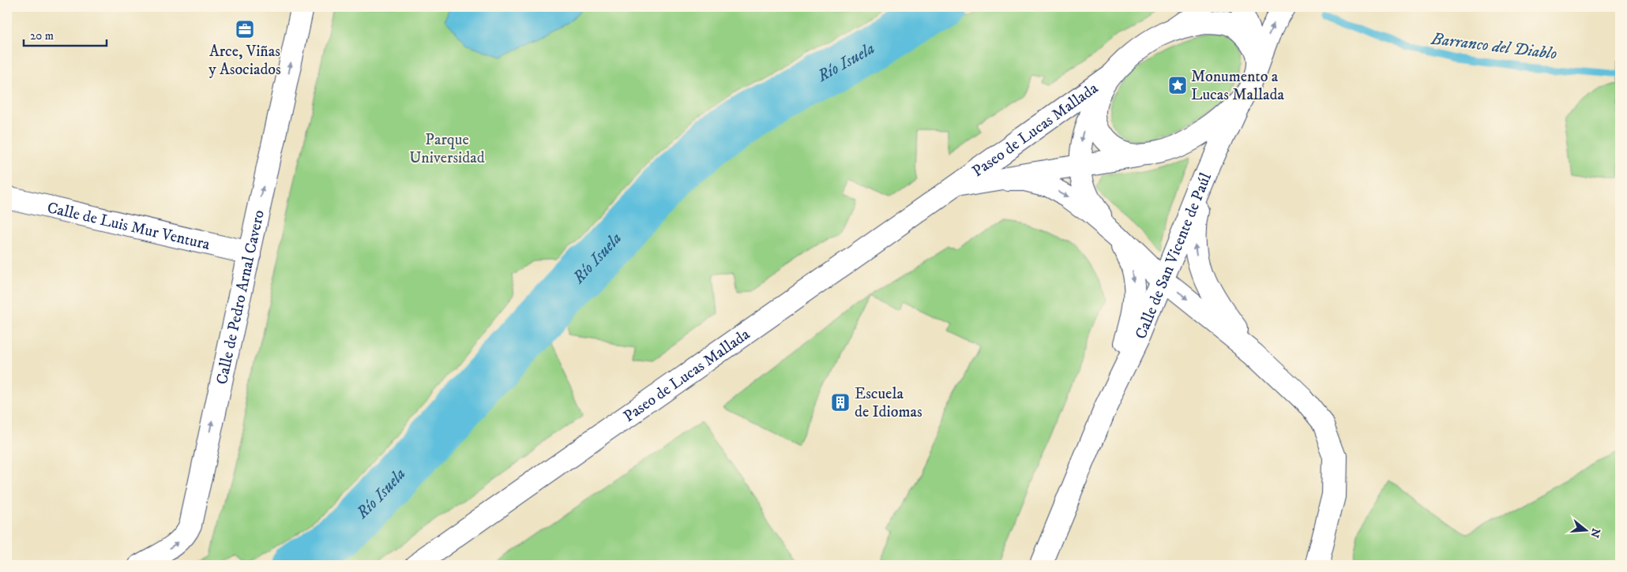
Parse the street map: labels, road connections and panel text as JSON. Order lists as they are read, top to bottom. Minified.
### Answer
{"streets":{"street":["Paseo de Lucas Mallada","Calle de Luis Mur Ventura","Calle de San Vicente de Paúl","Calle de Pedro Arnal Cavero"]},"crossings":[["Paseo de Lucas Mallada","Calle de San Vicente de Paúl"],["Calle de Luis Mur Ventura","Calle de Pedro Arnal Cavero"]],"one_way":["Calle de Pedro Arnal Cavero"],"water":["Barranco del Diablo","Río Isuela"],"parks":["Parque Universidad"],"places":{"office":["Arce, Viñas y Asociados"],"place":["Monumento a Lucas Mallada"],"building":["Escuela de Idiomas"]},"scale_bar":"20 m","north":"right"}
